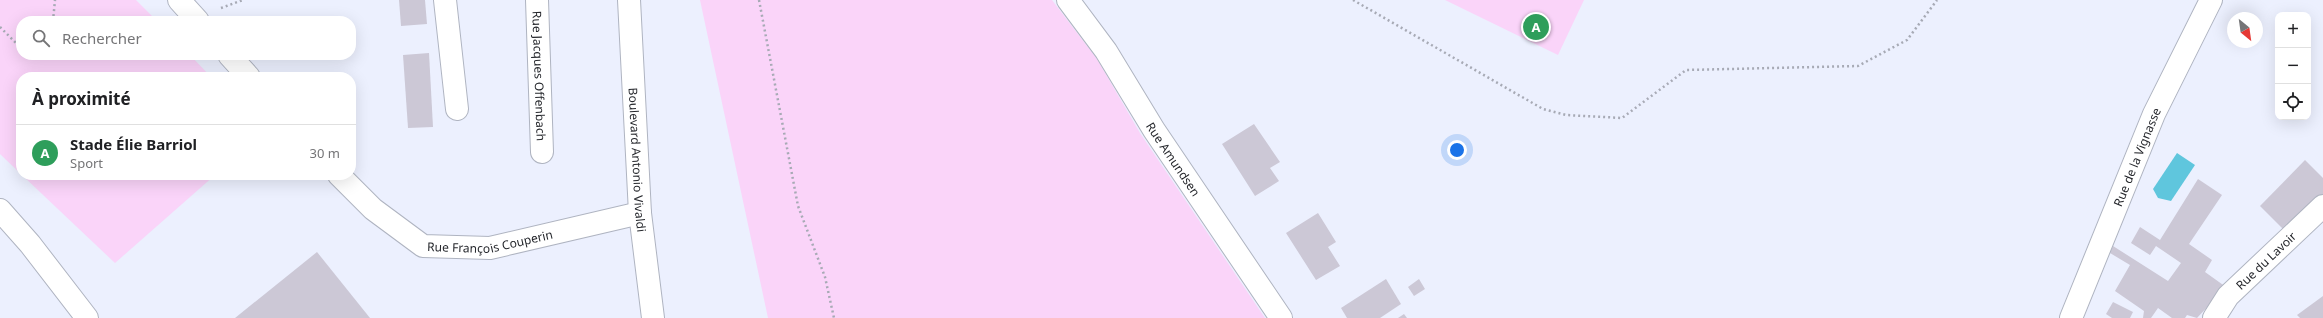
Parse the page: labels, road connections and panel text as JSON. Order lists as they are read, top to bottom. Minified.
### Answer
{"streets":{"street":["Rue Jacques Offenbach","Rue de la Vignasse","Boulevard Antonio Vivaldi","Rue Amundsen","Rue François Couperin","Rue du Lavoir"]},"crossings":[["Boulevard Antonio Vivaldi","Rue François Couperin"]],"north":"bottom right","page":{"map_buttons":["+","−"],"pins":"A","search":"Rechercher","heading":"À proximité","list":[{"mark":"A","name":"Stade Élie Barriol","note":"Sport","value":"30 m"}]}}
